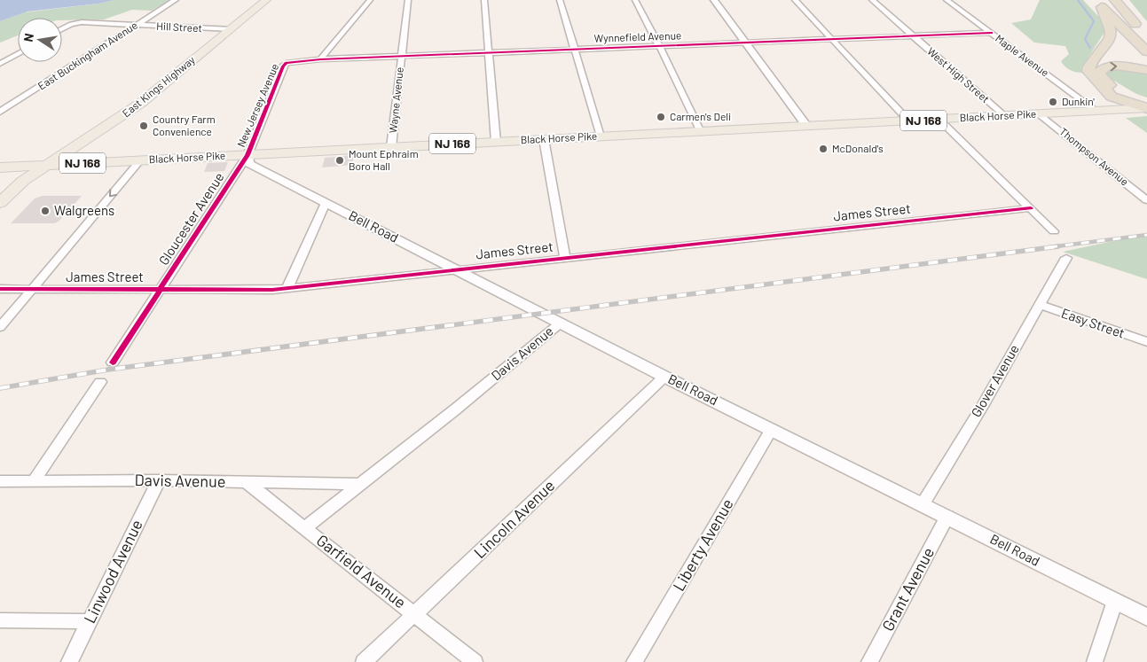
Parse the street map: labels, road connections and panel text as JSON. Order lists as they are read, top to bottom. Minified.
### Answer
{"streets":{"main road":["East Kings Highway","Black Horse Pike","NJ 168"],"street":["Hill Street","Wynnefield Avenue","East Buckingham Avenue","Maple Avenue","West High Street","Wayne Avenue","New Jersey Avenue","Thompson Avenue","James Street","Gloucester Avenue","Bell Road","Easy Street","Davis Avenue","Glover Avenue","Lincoln Avenue","Liberty Avenue","Linwood Avenue","Garfield Avenue","Grant Avenue"]},"crossings":[["Hill Street","East Buckingham Avenue"],["Hill Street","East Kings Highway"],["Wynnefield Avenue","Maple Avenue"],["Wynnefield Avenue","West High Street"],["Wynnefield Avenue","Wayne Avenue"],["Wynnefield Avenue","New Jersey Avenue"],["Maple Avenue","Black Horse Pike"],["Maple Avenue","NJ 168"],["West High Street","Black Horse Pike"],["East Kings Highway","Black Horse Pike"],["Wayne Avenue","Black Horse Pike"],["New Jersey Avenue","Black Horse Pike"],["New Jersey Avenue","Gloucester Avenue"],["New Jersey Avenue","Bell Road"],["Black Horse Pike","NJ 168"],["Black Horse Pike","Thompson Avenue"],["Black Horse Pike","Gloucester Avenue"],["Black Horse Pike","Bell Road"],["James Street","Gloucester Avenue"],["James Street","Bell Road"],["Gloucester Avenue","Bell Road"],["Bell Road","Davis Avenue"],["Bell Road","Glover Avenue"],["Bell Road","Lincoln Avenue"],["Bell Road","Liberty Avenue"],["Bell Road","Grant Avenue"],["Easy Street","Glover Avenue"],["Davis Avenue","Linwood Avenue"],["Davis Avenue","Garfield Avenue"],["Lincoln Avenue","Garfield Avenue"]],"places":["Dunkin'","Carmen's Deli","Country Farm Convenience","McDonald's","Mount Ephraim Boro Hall","Walgreens"],"north":"left"}
